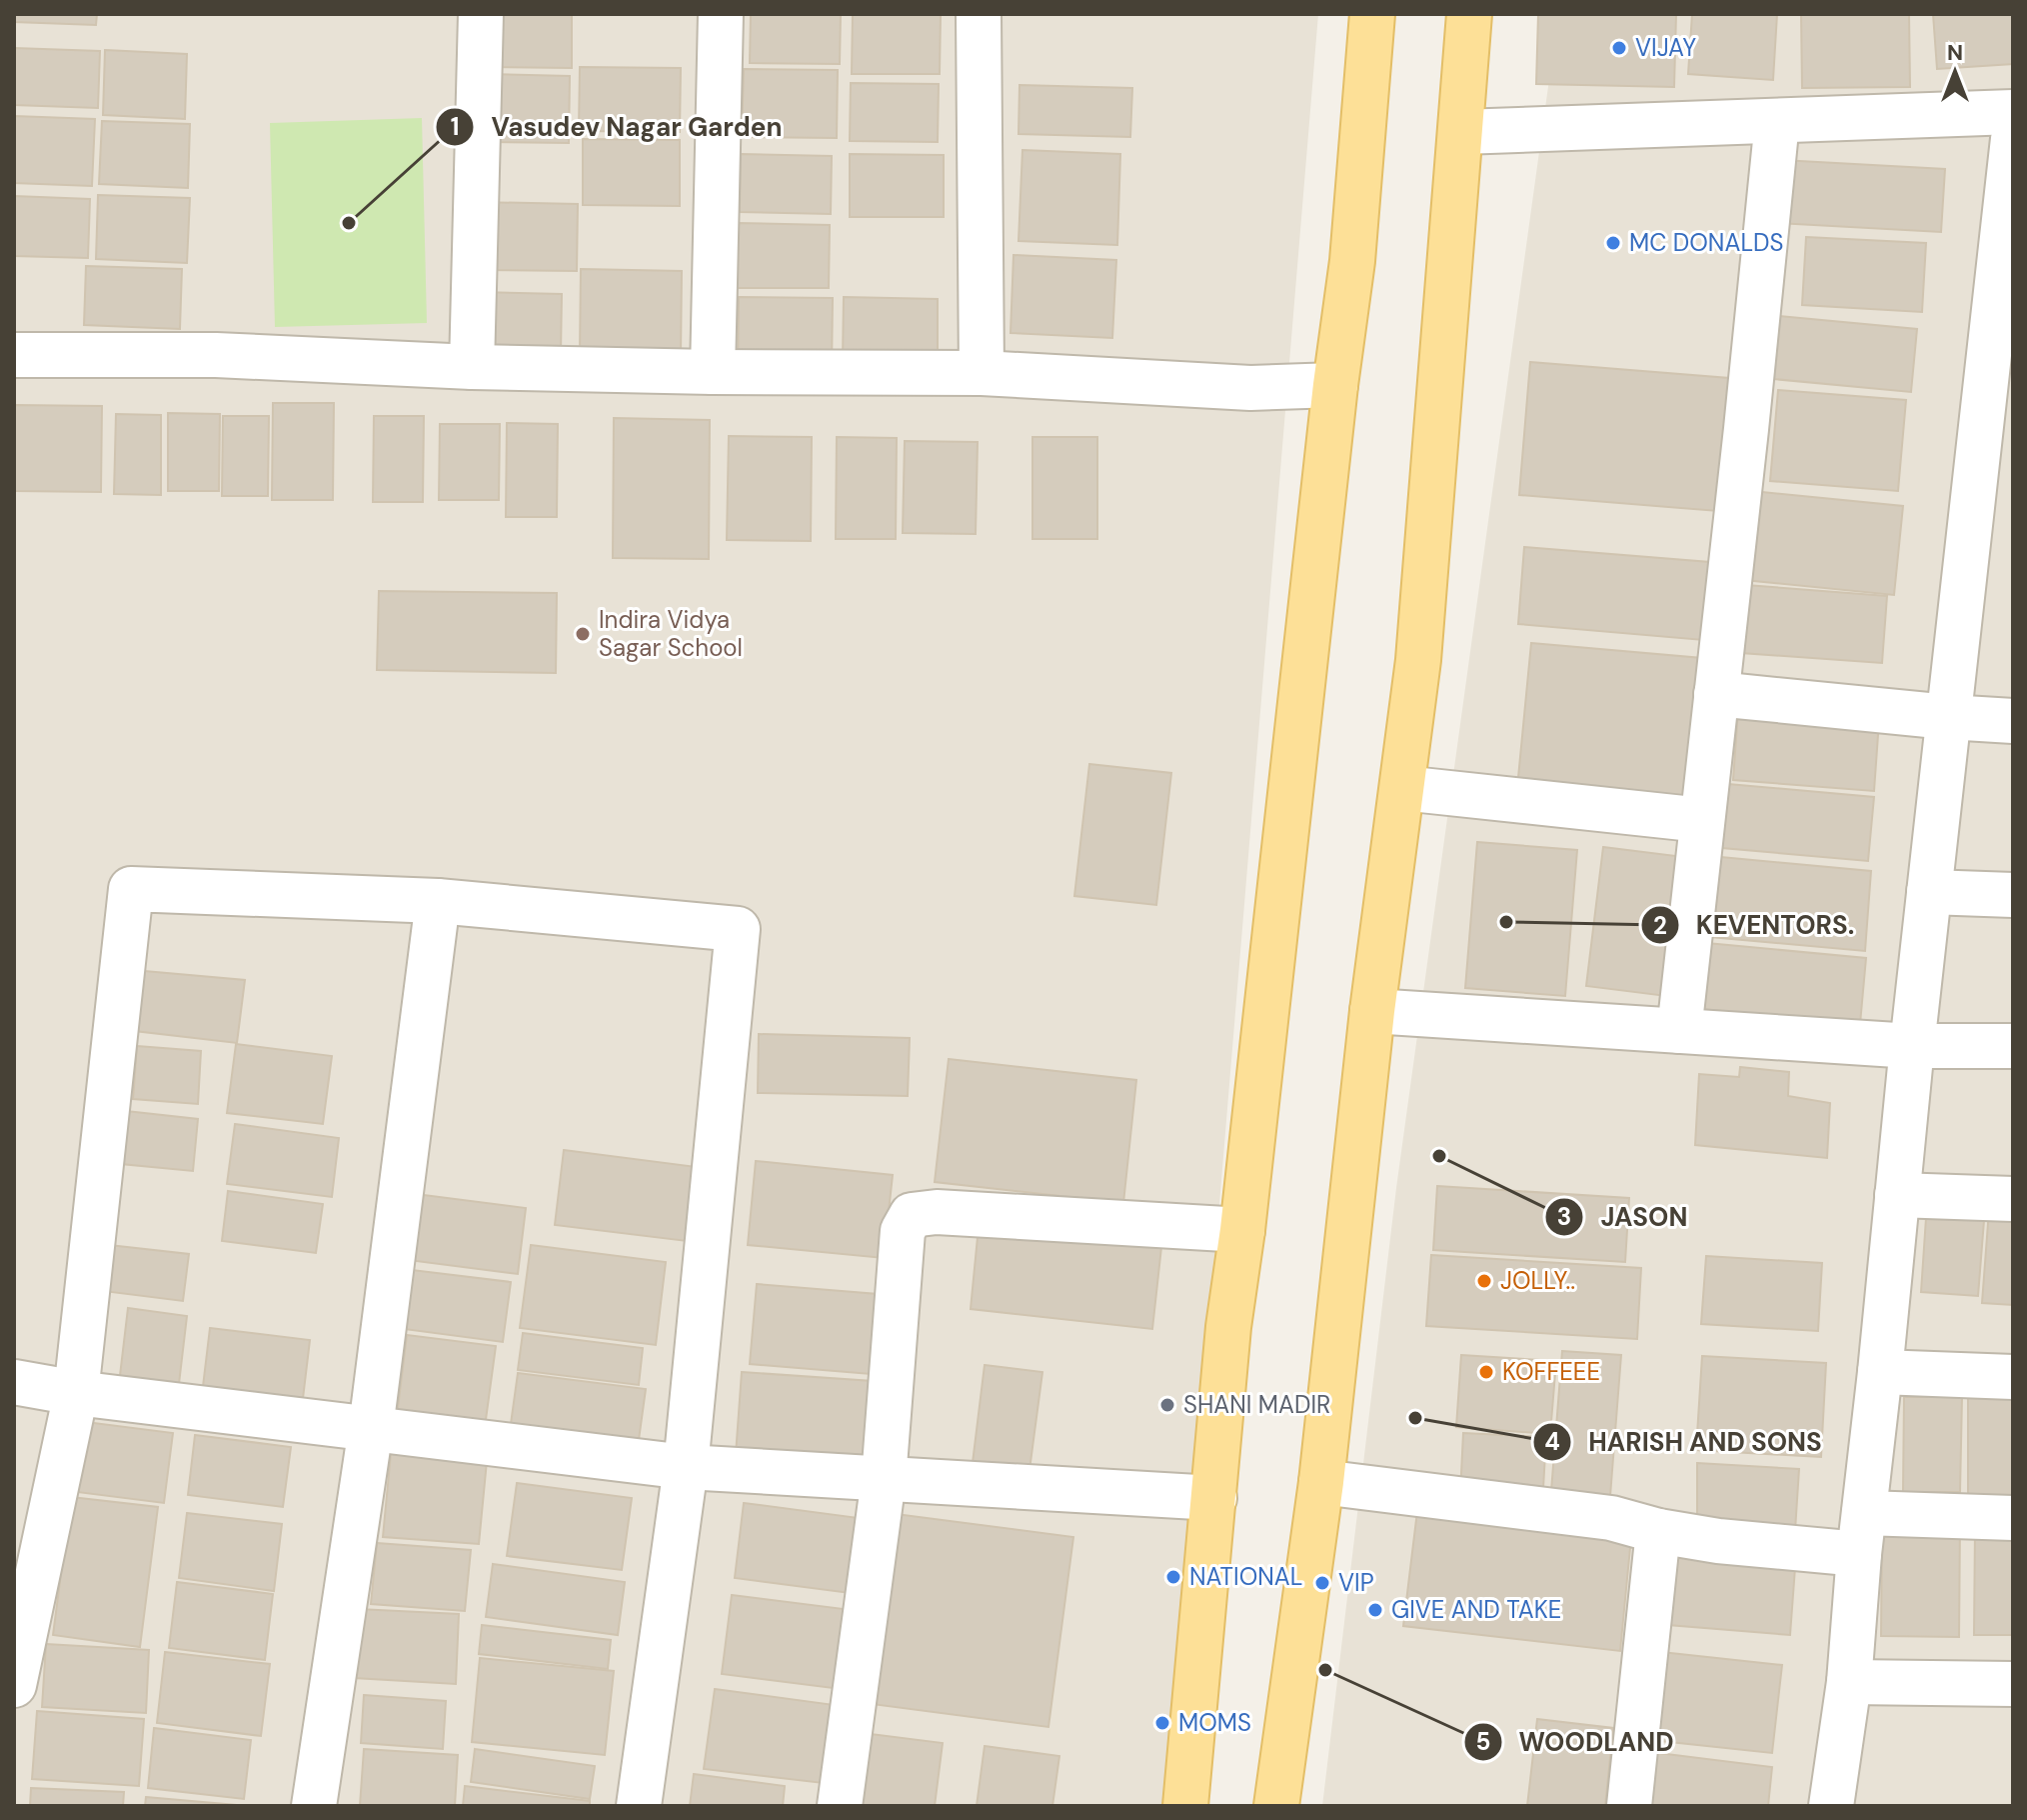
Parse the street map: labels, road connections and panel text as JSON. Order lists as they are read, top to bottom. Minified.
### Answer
{"places":["VIJAY","Vasudev Nagar Garden","MC DONALDS","Indira Vidya Sagar School","KEVENTORS.","JASON","JOLLY..","KOFFEEE","SHANI MADIR","HARISH AND SONS","NATIONAL","VIP","GIVE AND TAKE","WOODLAND","MOMS"],"north":"top"}
